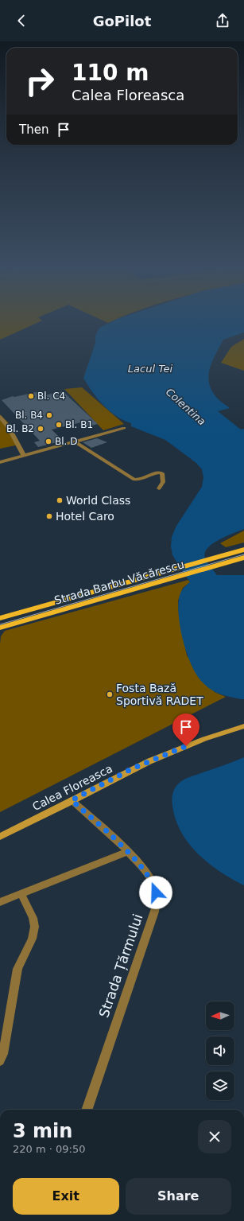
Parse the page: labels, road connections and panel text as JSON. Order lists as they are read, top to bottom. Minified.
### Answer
{"streets":{"main road":["Strada Barbu Văcărescu","Calea Floreasca"],"street":["Strada Țărmului"]},"crossings":[["Calea Floreasca","Strada Țărmului"]],"water":["Lacul Tei","Colentina"],"places":["Bl. C4","Bl. B4","Bl. B1","Bl. B2","Bl. D","World Class","Hotel Caro","Fosta Bază Sportivă RADET"],"north":"left","page":{"header":"GoPilot","turn":["110 m","Calea Floreasca"],"then":"Then","heading":["3 min","220 m · 09:50"],"buttons":["Exit","Share"]}}
